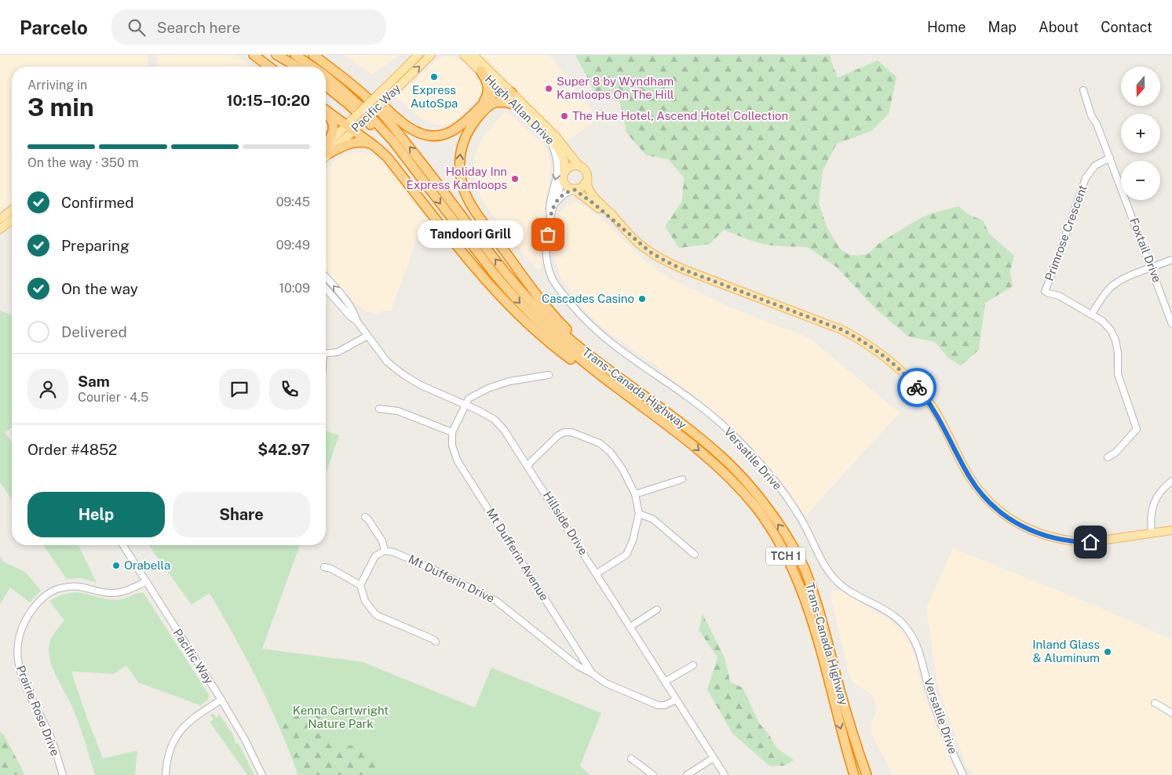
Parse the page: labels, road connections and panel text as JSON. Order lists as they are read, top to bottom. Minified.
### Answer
{"streets":{"highway":["Trans-Canada Highway","TCH 1"],"main road":["Pacific Way","Hugh Allan Drive"],"street":["Primrose Crescent","Foxtail Drive","Versatile Drive","Hillside Drive","Mt Dufferin Avenue","Mt Dufferin Drive","Prairie Rose Drive"]},"crossings":[["Pacific Way","Prairie Rose Drive"],["Hugh Allan Drive","Versatile Drive"],["Primrose Crescent","Foxtail Drive"],["Hillside Drive","Mt Dufferin Drive"],["Mt Dufferin Avenue","Mt Dufferin Drive"]],"parks":["Kenna Cartwright Nature Park"],"places":["Express AutoSpa","Super 8 by Wyndham Kamloops On The Hill","The Hue Hotel, Ascend Hotel Collection","Holiday Inn Express Kamloops","Tandoori Grill","Cascades Casino","Orabella","Inland Glass & Aluminum"],"north":"bottom","page":{"header":"Parcelo","search":"Search here","nav":["Home","Map","About","Contact"],"map_buttons":["+","−"],"heading":["3 min","Arriving in","10:15–10:20"],"panel":["Sam","Courier · 4.5","Order #4852","$42.97"],"bar":"On the way · 350 m","list":[["Confirmed","09:45"],["Preparing","09:49"],["On the way","10:09"],"Delivered"],"bubble":"Tandoori Grill","buttons":["Help","Share"]}}
